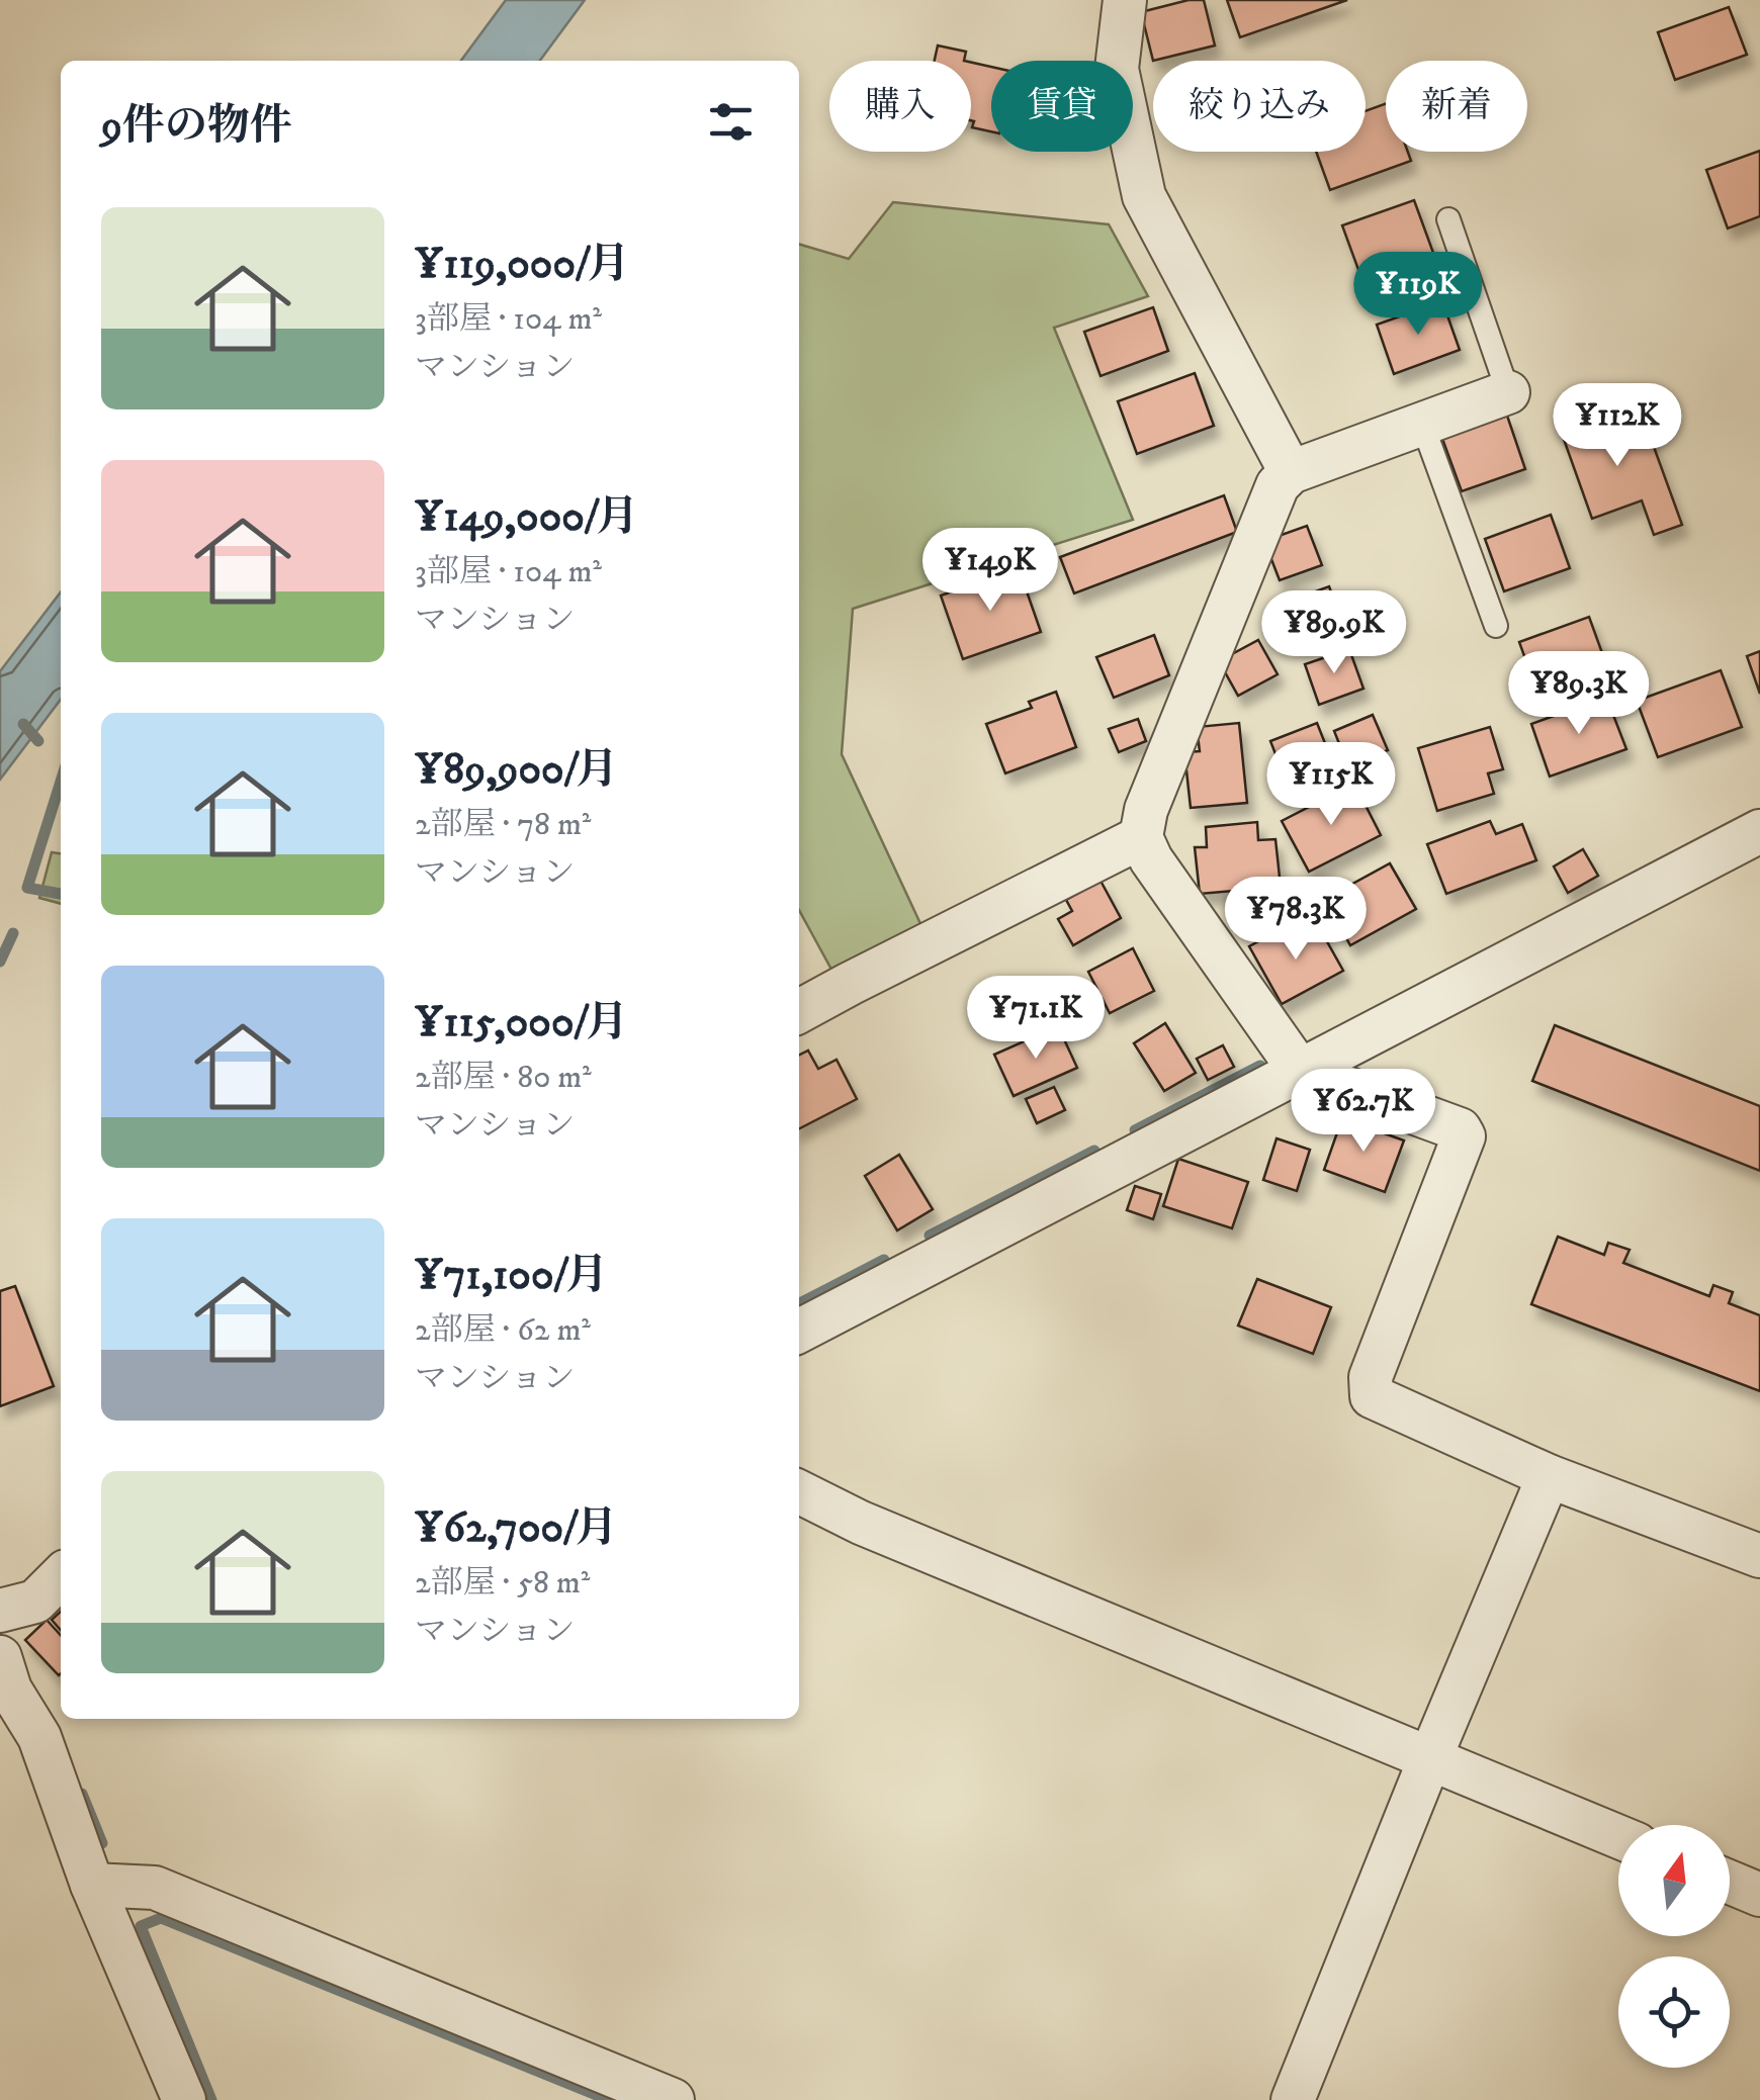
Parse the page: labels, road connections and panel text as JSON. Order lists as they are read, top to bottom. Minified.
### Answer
{"north":"top","page":{"chip":["購入","賃貸","絞り込み","新着"],"heading":"9件の物件","list":[{"name":"¥119,000/月","note":"3部屋 · 104 m² · マンション"},{"name":"¥149,000/月","note":"3部屋 · 104 m² · マンション"},{"name":"¥89,900/月","note":"2部屋 · 78 m² · マンション"},{"name":"¥115,000/月","note":"2部屋 · 80 m² · マンション"},{"name":"¥71,100/月","note":"2部屋 · 62 m² · マンション"},{"name":"¥62,700/月","note":"2部屋 · 58 m² · マンション"}],"price":["¥119K","¥112K","¥149K","¥89.9K","¥89.3K","¥115K","¥78.3K","¥71.1K","¥62.7K"]}}
